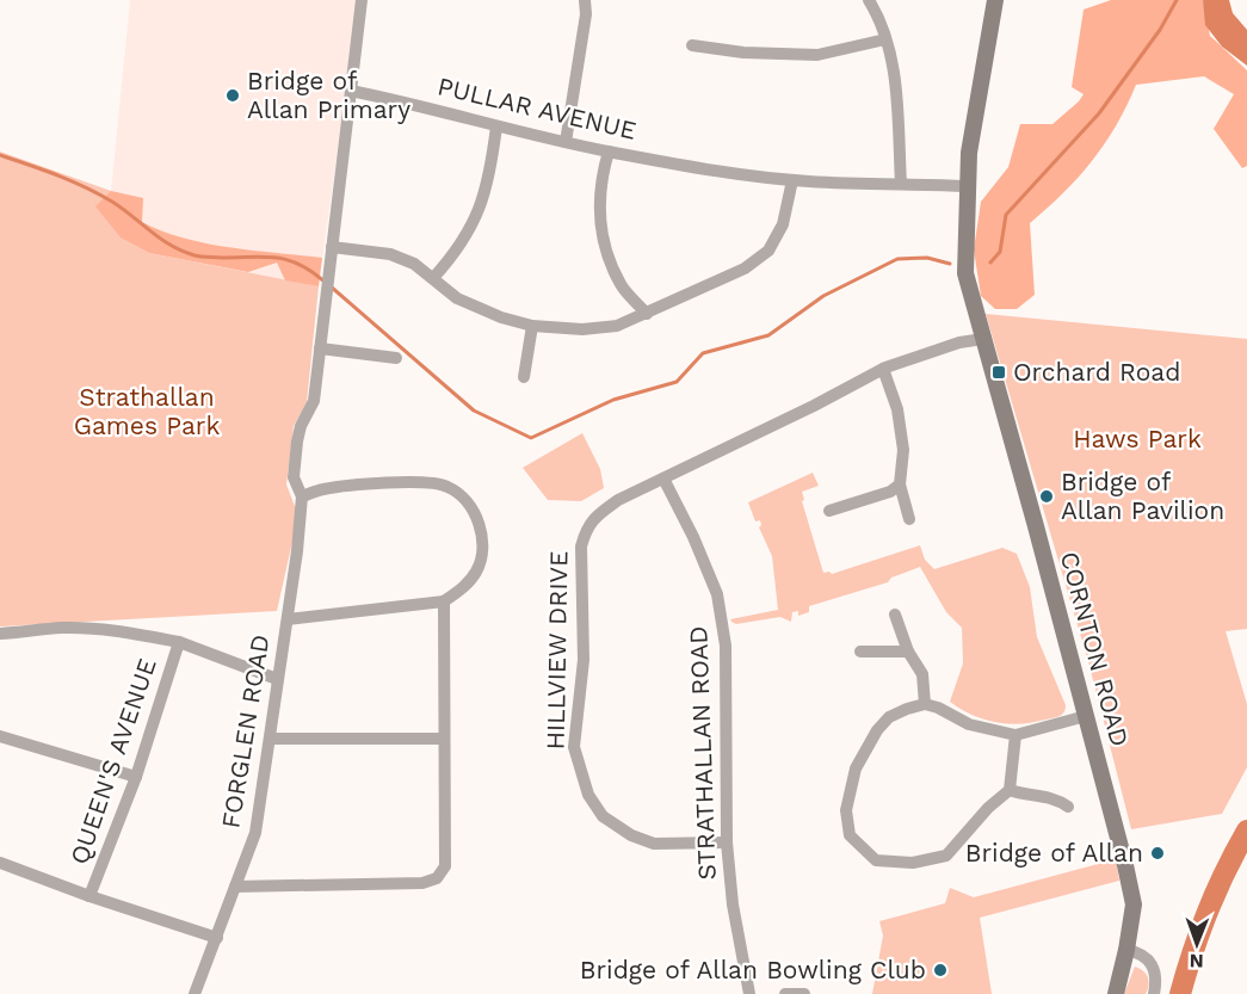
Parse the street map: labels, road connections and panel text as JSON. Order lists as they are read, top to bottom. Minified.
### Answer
{"streets":{"main road":["CORNTON ROAD"],"street":["PULLAR AVENUE","HILLVIEW DRIVE","FORGLEN ROAD","STRATHALLAN ROAD","QUEEN'S AVENUE"]},"crossings":[["PULLAR AVENUE","CORNTON ROAD"],["HILLVIEW DRIVE","STRATHALLAN ROAD"]],"parks":["Strathallan Games Park","Haws Park"],"places":{"other":["Bridge of Allan Primary","Bridge of Allan Pavilion","Bridge of Allan","Bridge of Allan Bowling Club"],"transit":["Orchard Road"]},"north":"bottom"}
